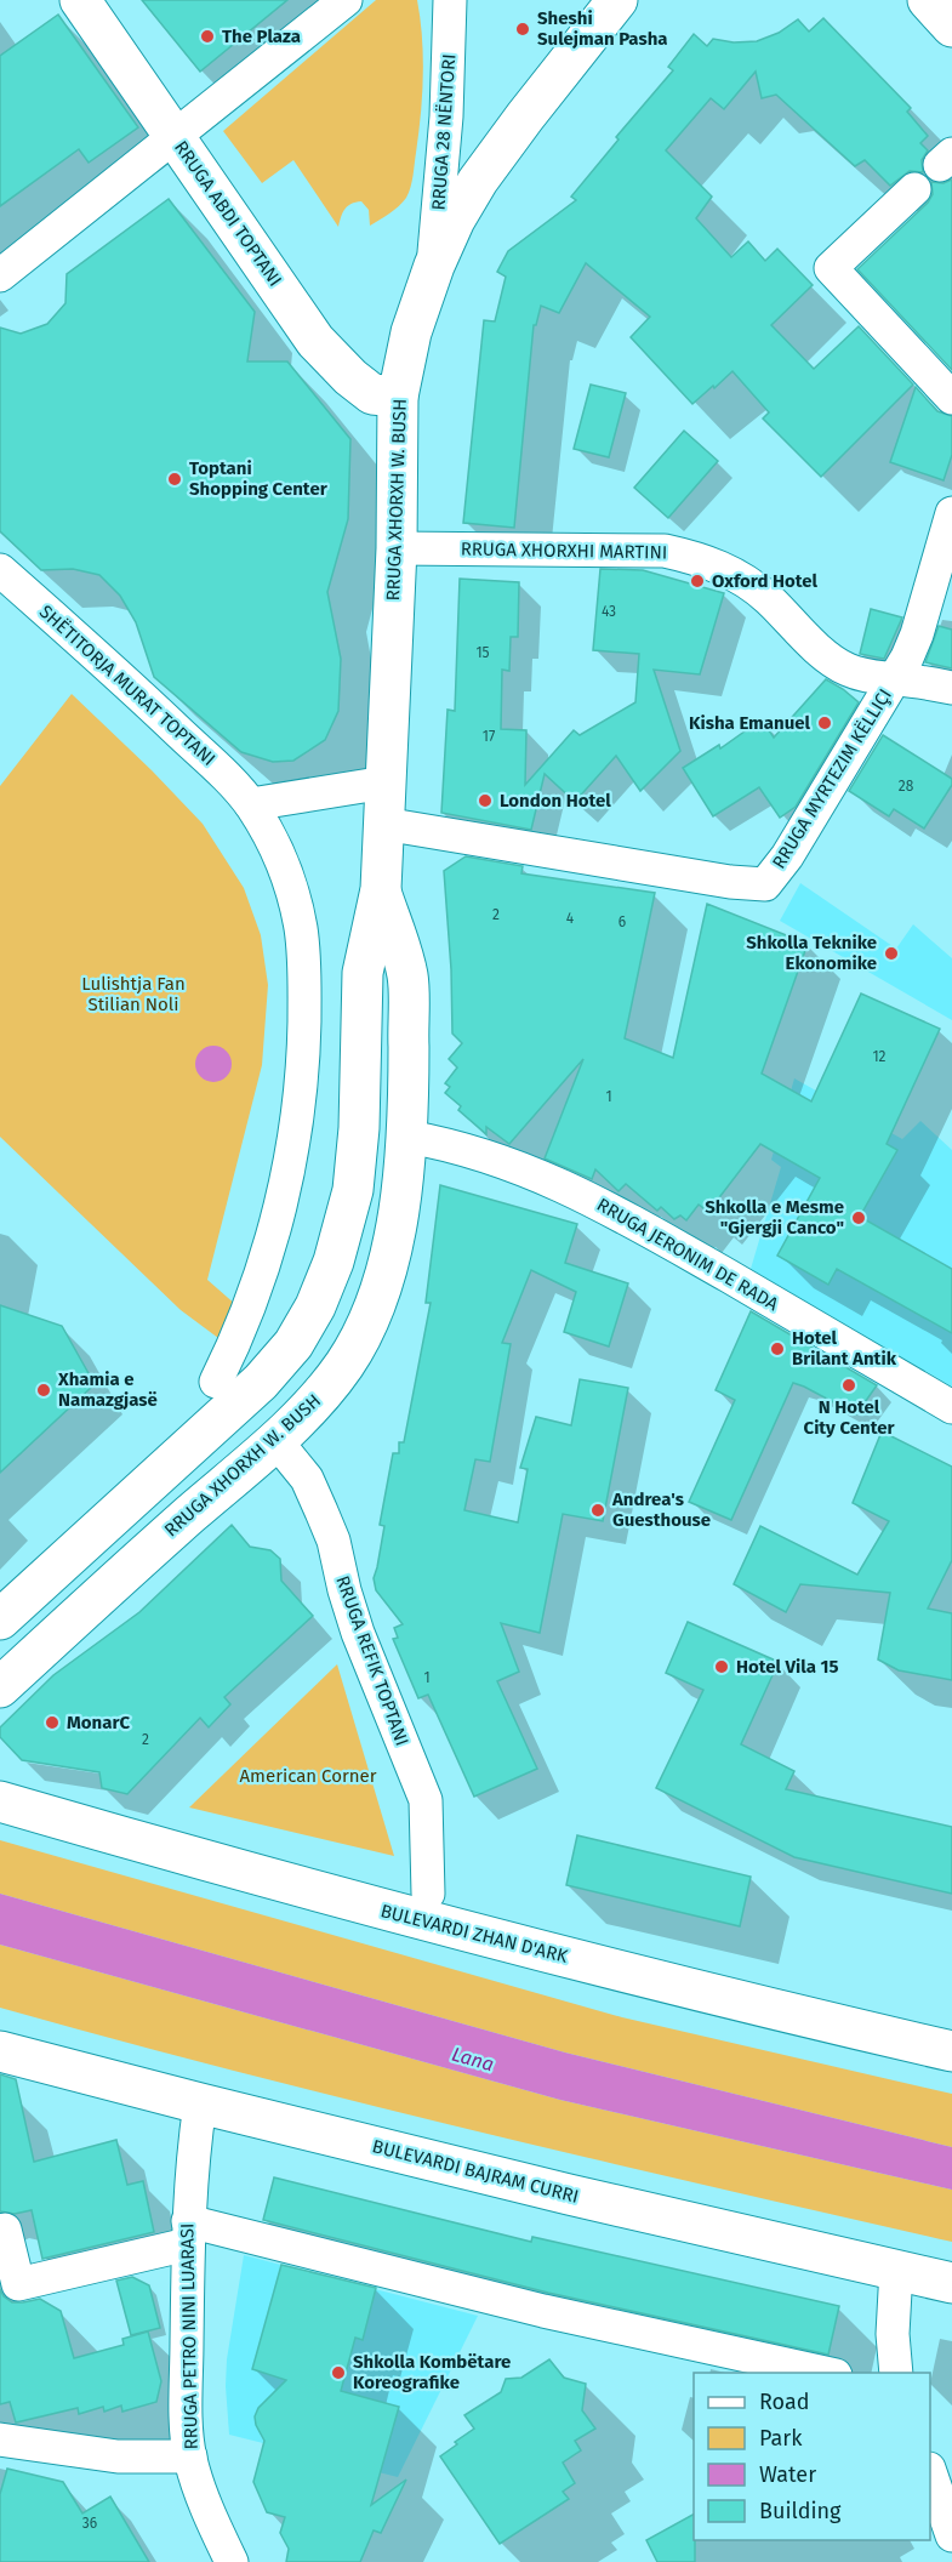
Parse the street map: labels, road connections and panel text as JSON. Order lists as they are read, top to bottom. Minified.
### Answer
{"streets":{"main road":["RRUGA ABDI TOPTANI","RRUGA XHORXH W. BUSH","BULEVARDI ZHAN D'ARK","BULEVARDI BAJRAM CURRI"],"street":["RRUGA 28 NËNTORI","RRUGA XHORXHI MARTINI","SHËTITORJA MURAT TOPTANI","RRUGA MYRTEZIM KËLLIÇI","RRUGA JERONIM DE RADA","RRUGA REFIK TOPTANI","RRUGA PETRO NINI LUARASI"]},"crossings":[["RRUGA 28 NËNTORI","RRUGA XHORXH W. BUSH"],["RRUGA ABDI TOPTANI","RRUGA XHORXH W. BUSH"],["RRUGA XHORXH W. BUSH","RRUGA XHORXHI MARTINI"],["RRUGA XHORXH W. BUSH","RRUGA MYRTEZIM KËLLIÇI"],["RRUGA XHORXH W. BUSH","RRUGA JERONIM DE RADA"],["RRUGA XHORXH W. BUSH","RRUGA REFIK TOPTANI"],["RRUGA XHORXHI MARTINI","RRUGA MYRTEZIM KËLLIÇI"],["BULEVARDI BAJRAM CURRI","RRUGA PETRO NINI LUARASI"]],"water":["Lana"],"parks":["Lulishtja Fan Stilian Noli","American Corner"],"places":["Sheshi Sulejman Pasha","The Plaza","Toptani Shopping Center","Oxford Hotel","Kisha Emanuel","London Hotel","Shkolla Teknike Ekonomike","Shkolla e Mesme \"Gjergji Canco\"","Hotel Brilant Antik","N Hotel City Center","Xhamia e Namazgjasë","Andrea's Guesthouse","Hotel Vila 15","MonarC","Shkolla Kombëtare Koreografike"],"house_numbers":["43","15","17","28","2","4","6","12","1","1","2","36"],"legend":["Road","Park","Water","Building"]}
